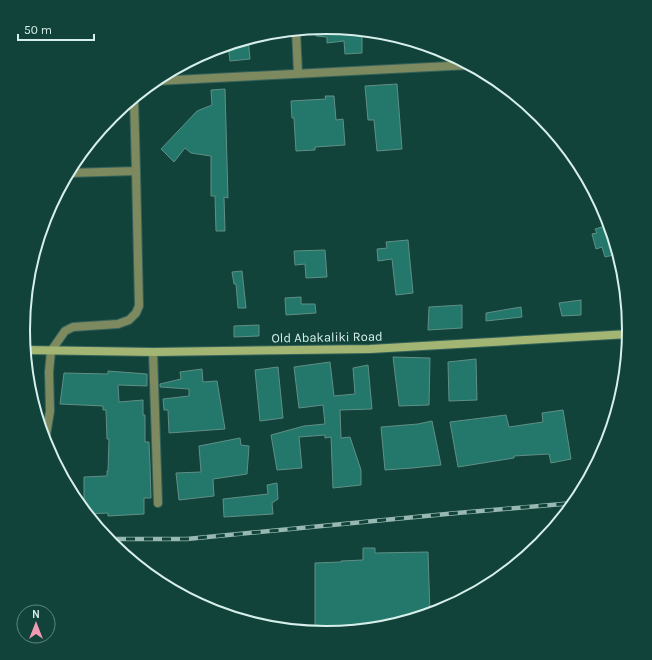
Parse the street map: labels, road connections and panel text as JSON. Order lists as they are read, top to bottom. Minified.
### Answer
{"streets":{"main road":["Old Abakaliki Road"]},"scale_bar":"50 m","north":"top"}
